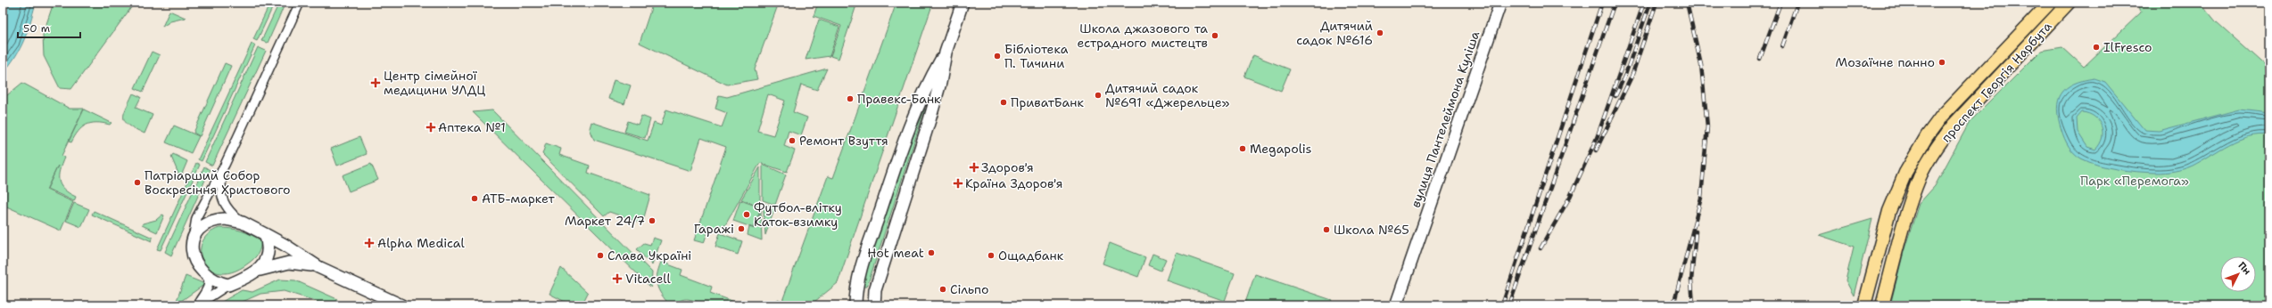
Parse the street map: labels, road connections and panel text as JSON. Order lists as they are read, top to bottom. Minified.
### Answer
{"streets":{"main road":["проспект Георгія Нарбута"],"street":["вулиця Пантелеймона Куліша"]},"parks":["Парк «Перемога»"],"places":{"other":["Дитячий садок №616","Школа джазового та естрадного мистецтв","IlFresco","Бібліотека П. Тичини","Мозаїчне панно","Дитячий садок №691 «Джерельце»","Правекс-Банк","ПриватБанк","Ремонт Взуття","Megapolis","Патріарший Собор Воскресіння Христового","АТБ-маркет","Футбол-влітку Каток-взимку","Маркет 24/7","Гаражі","Школа №65","Hot meat","Слава Україні","Ощадбанк","Сільпо"],"health":["Центр сімейної медицини УЛДЦ","Аптека №1","Здоров'я","Країна Здоров'я","Alpha Medical","Vitacell"]},"scale_bar":"50 m","north":"top right"}
